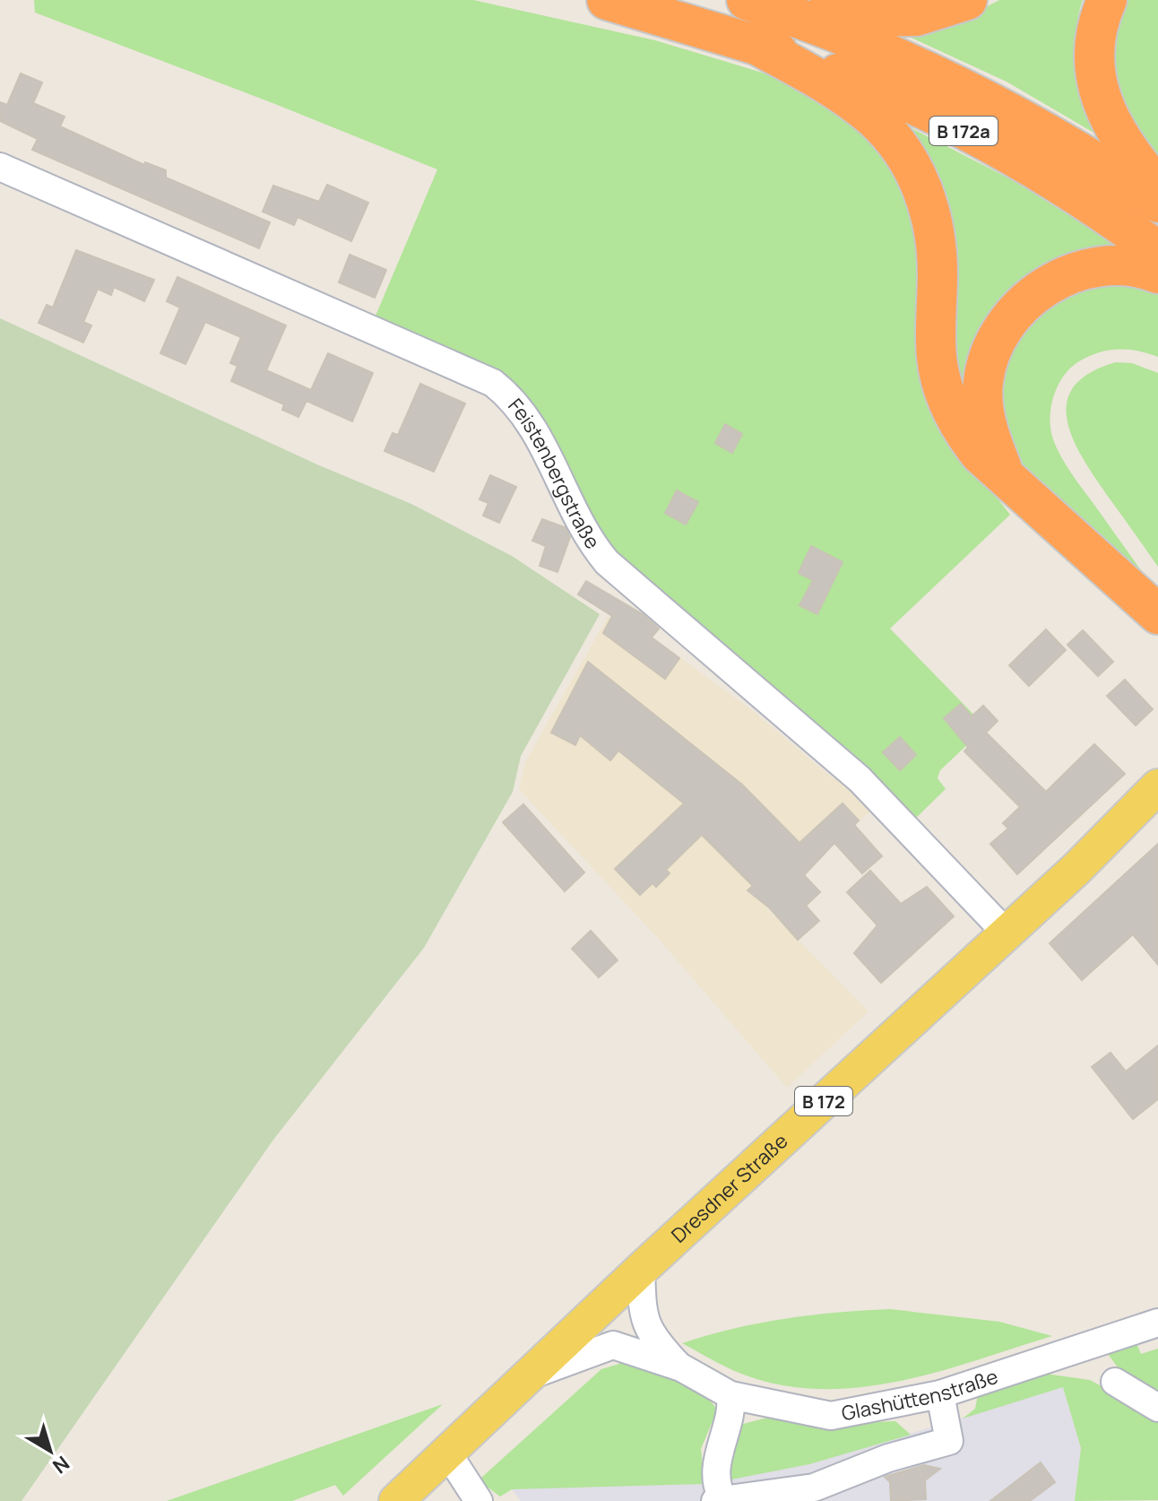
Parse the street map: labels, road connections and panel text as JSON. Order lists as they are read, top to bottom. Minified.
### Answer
{"streets":{"highway":["B 172a"],"main road":["B 172","Dresdner Straße"],"street":["Feistenbergstraße","Glashüttenstraße"]},"crossings":[["Feistenbergstraße","Dresdner Straße"],["Dresdner Straße","Glashüttenstraße"]],"north":"bottom right"}
